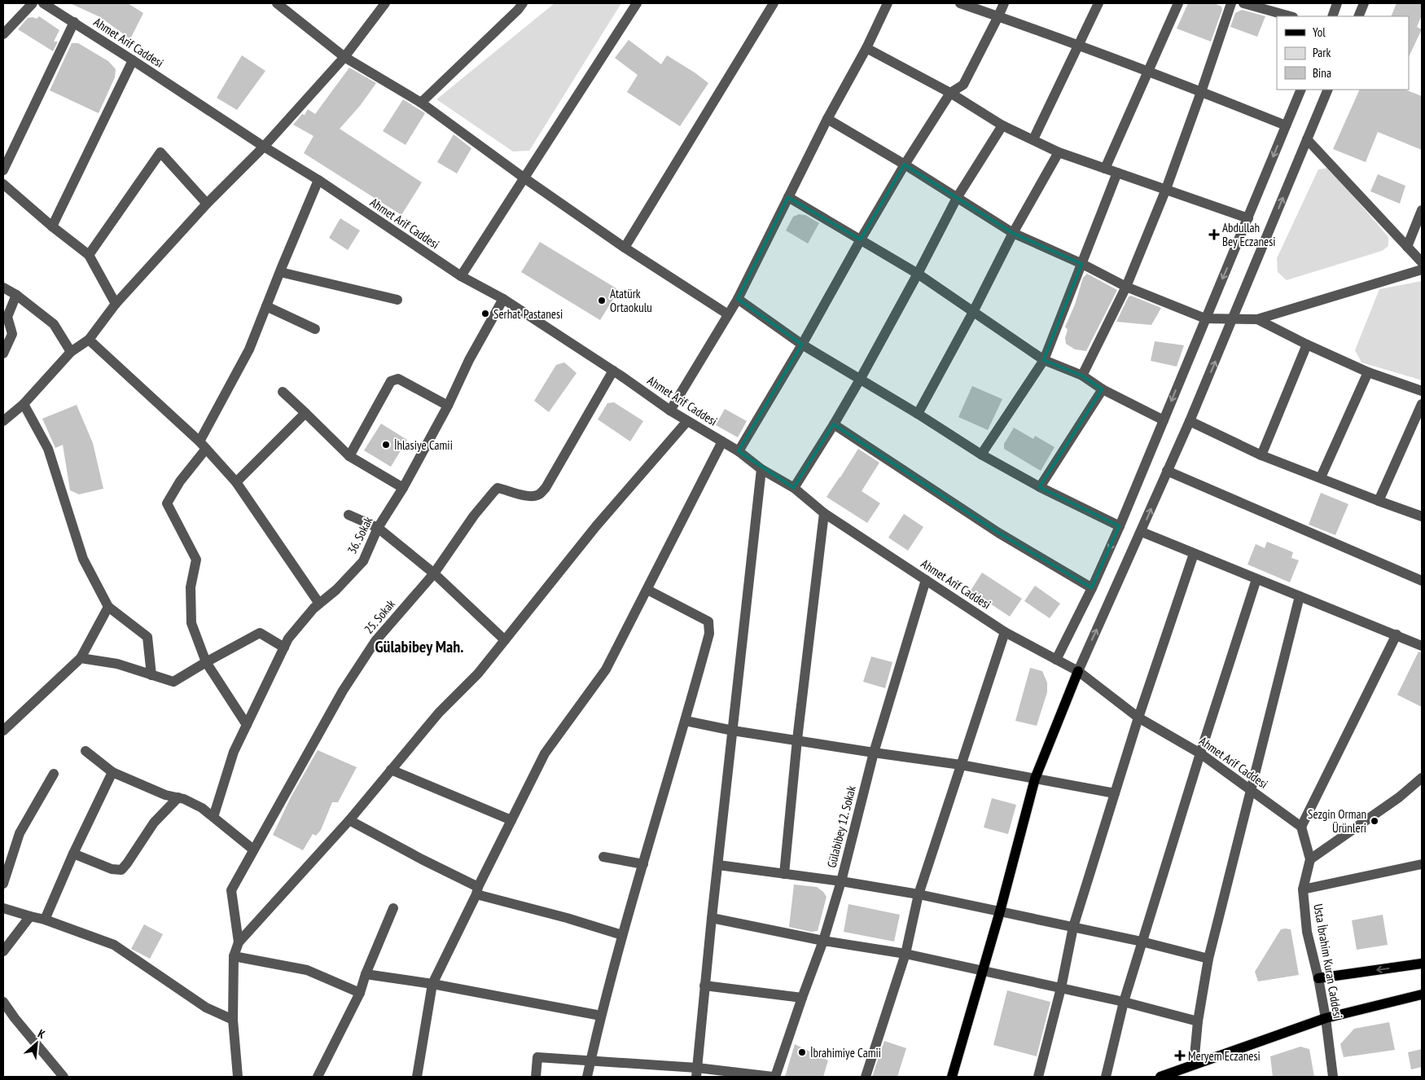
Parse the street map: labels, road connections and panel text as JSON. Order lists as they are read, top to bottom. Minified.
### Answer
{"streets":{"street":["Ahmet Arif Caddesi","36. Sokak","25. Sokak","Gülabibey 12. Sokak","Usta İbrahim Kuran Caddesi"]},"crossings":[["Ahmet Arif Caddesi","36. Sokak"],["Ahmet Arif Caddesi","25. Sokak"],["Ahmet Arif Caddesi","Gülabibey 12. Sokak"],["Ahmet Arif Caddesi","Usta İbrahim Kuran Caddesi"]],"districts":["Gülabibey Mah."],"places":{"health":["Abdullah Bey Eczanesi","Meryem Eczanesi"],"other":["Atatürk Ortaokulu","Serhat Pastanesi","İhlasiye Camii","Sezgin Orman Ürünleri","İbrahimiye Camii"]},"legend":["Yol","Park","Bina"],"north":"top right"}
